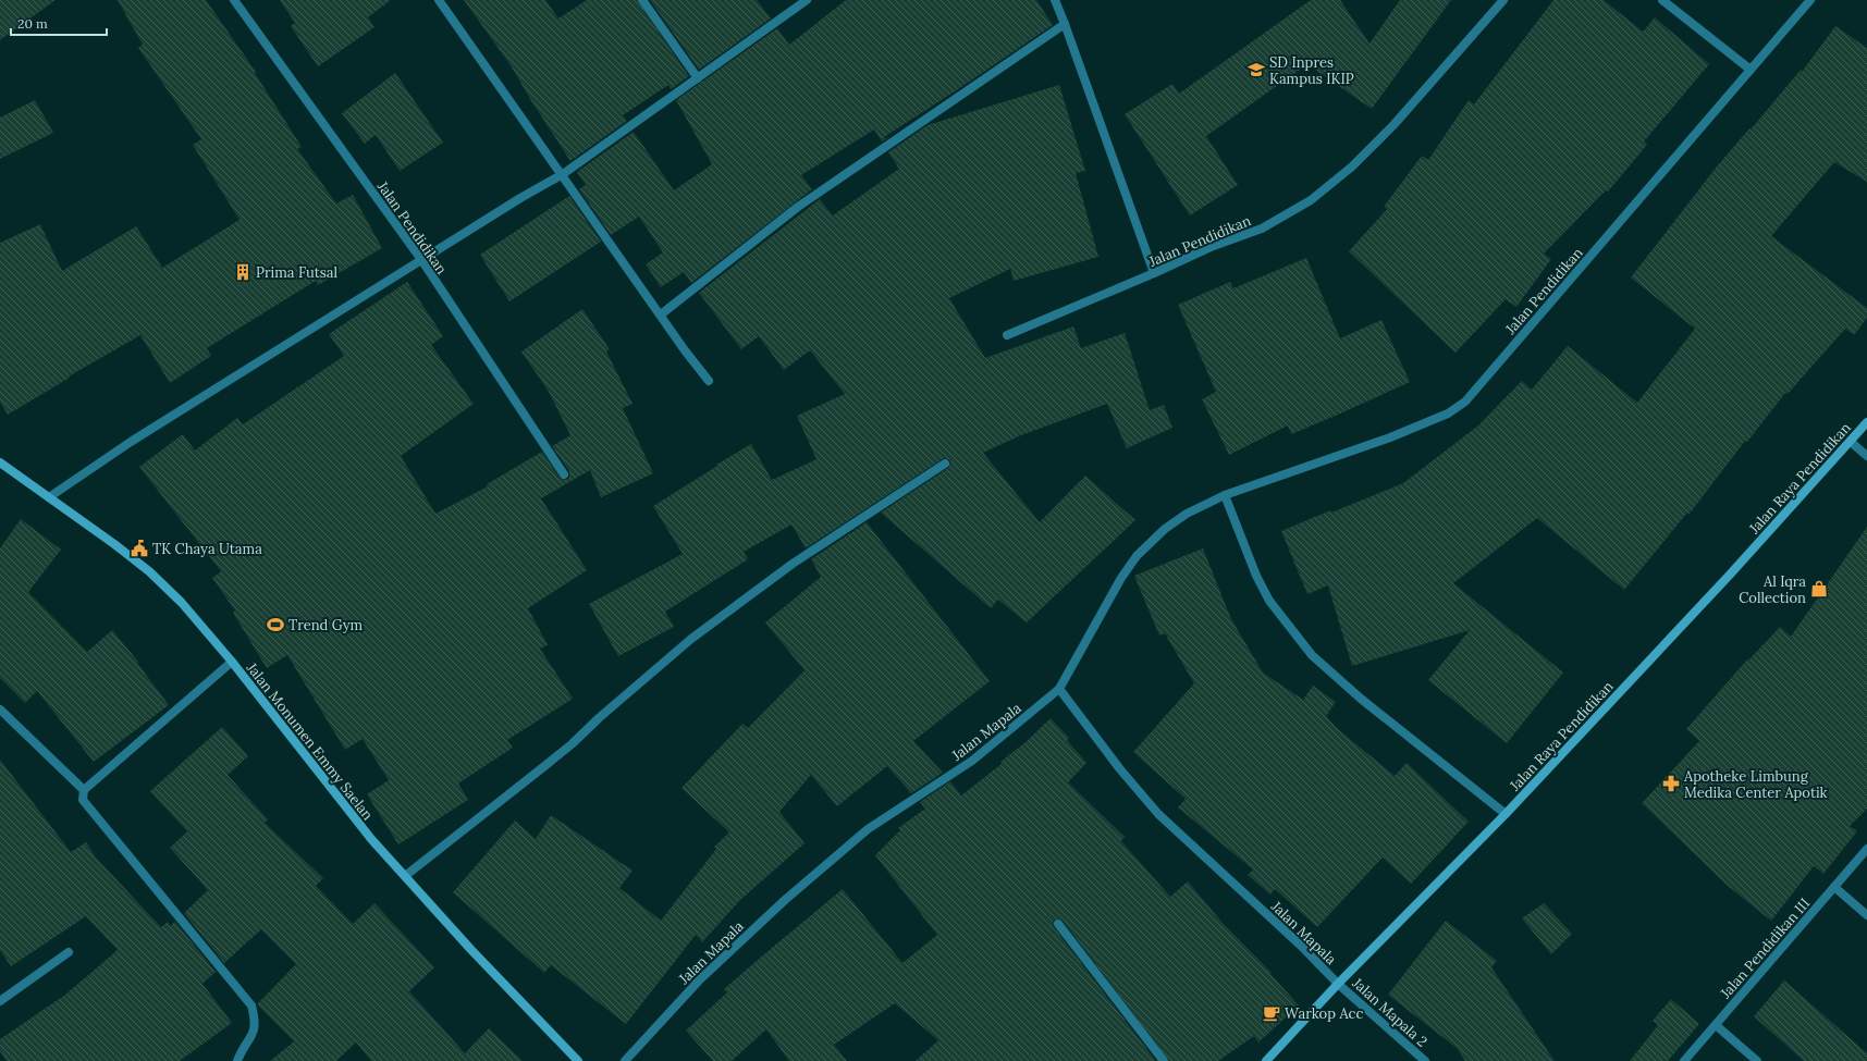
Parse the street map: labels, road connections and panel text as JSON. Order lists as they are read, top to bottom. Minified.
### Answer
{"streets":{"street":["Jalan Pendidikan","Jalan Raya Pendidikan","Jalan Mapala","Jalan Monumen Emmy Saelan","Jalan Pendidikan III","Jalan Mapala 2"]},"crossings":[["Jalan Pendidikan","Jalan Mapala"],["Jalan Raya Pendidikan","Jalan Mapala"],["Jalan Raya Pendidikan","Jalan Mapala 2"],["Jalan Mapala","Jalan Mapala 2"]],"places":{"school or university":["SD Inpres Kampus IKIP"],"building":["Prima Futsal"],"public building":["TK Chaya Utama"],"shop":["Al Iqra Collection"],"sports":["Trend Gym"],"pharmacy":["Apotheke Limbung Medika Center Apotik"],"cafe":["Warkop Acc"]},"scale_bar":"20 m"}
